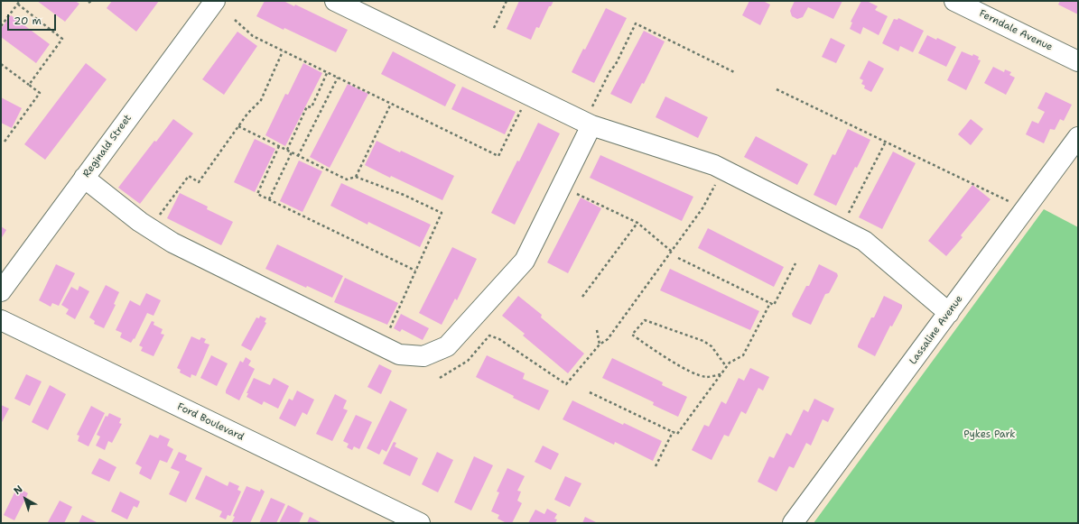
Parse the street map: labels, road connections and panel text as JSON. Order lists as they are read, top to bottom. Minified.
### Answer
{"streets":{"street":["Ferndale Avenue","Reginald Street","Lassaline Avenue","Ford Boulevard"]},"parks":["Pykes Park"],"scale_bar":"20 m","north":"top left"}
